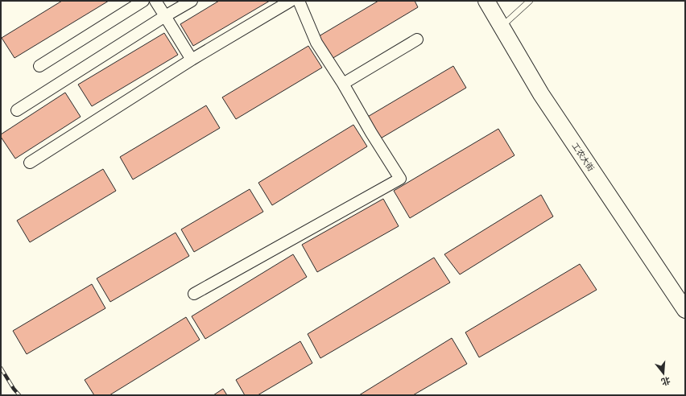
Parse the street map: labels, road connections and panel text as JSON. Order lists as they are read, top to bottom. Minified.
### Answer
{"streets":{"main road":["工农大街"]},"north":"bottom"}
